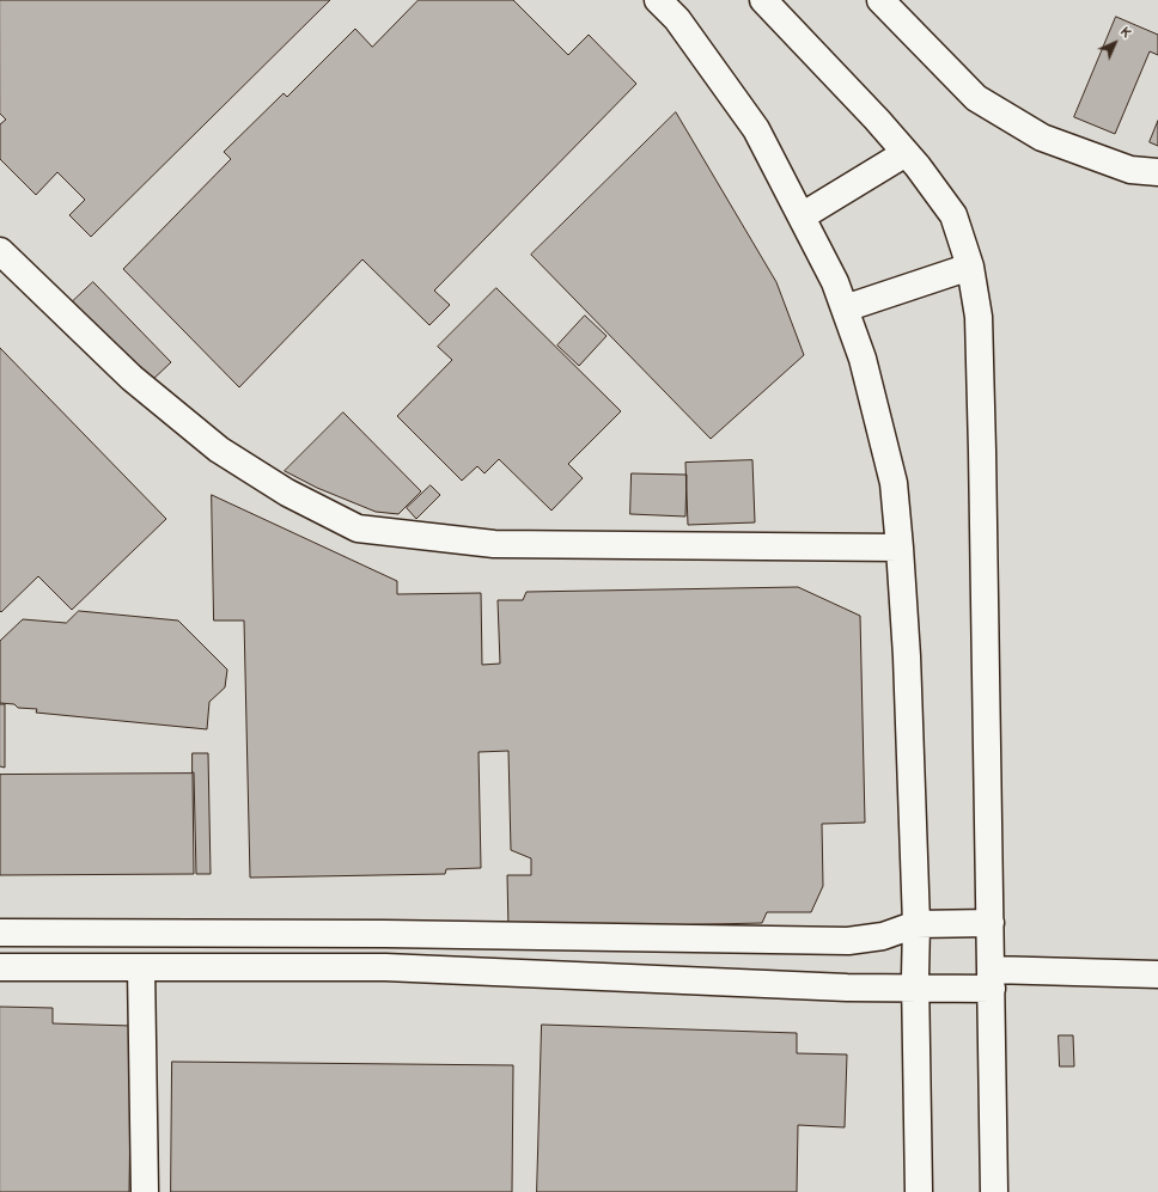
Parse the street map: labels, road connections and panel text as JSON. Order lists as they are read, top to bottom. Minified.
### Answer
{"north":"top right"}
